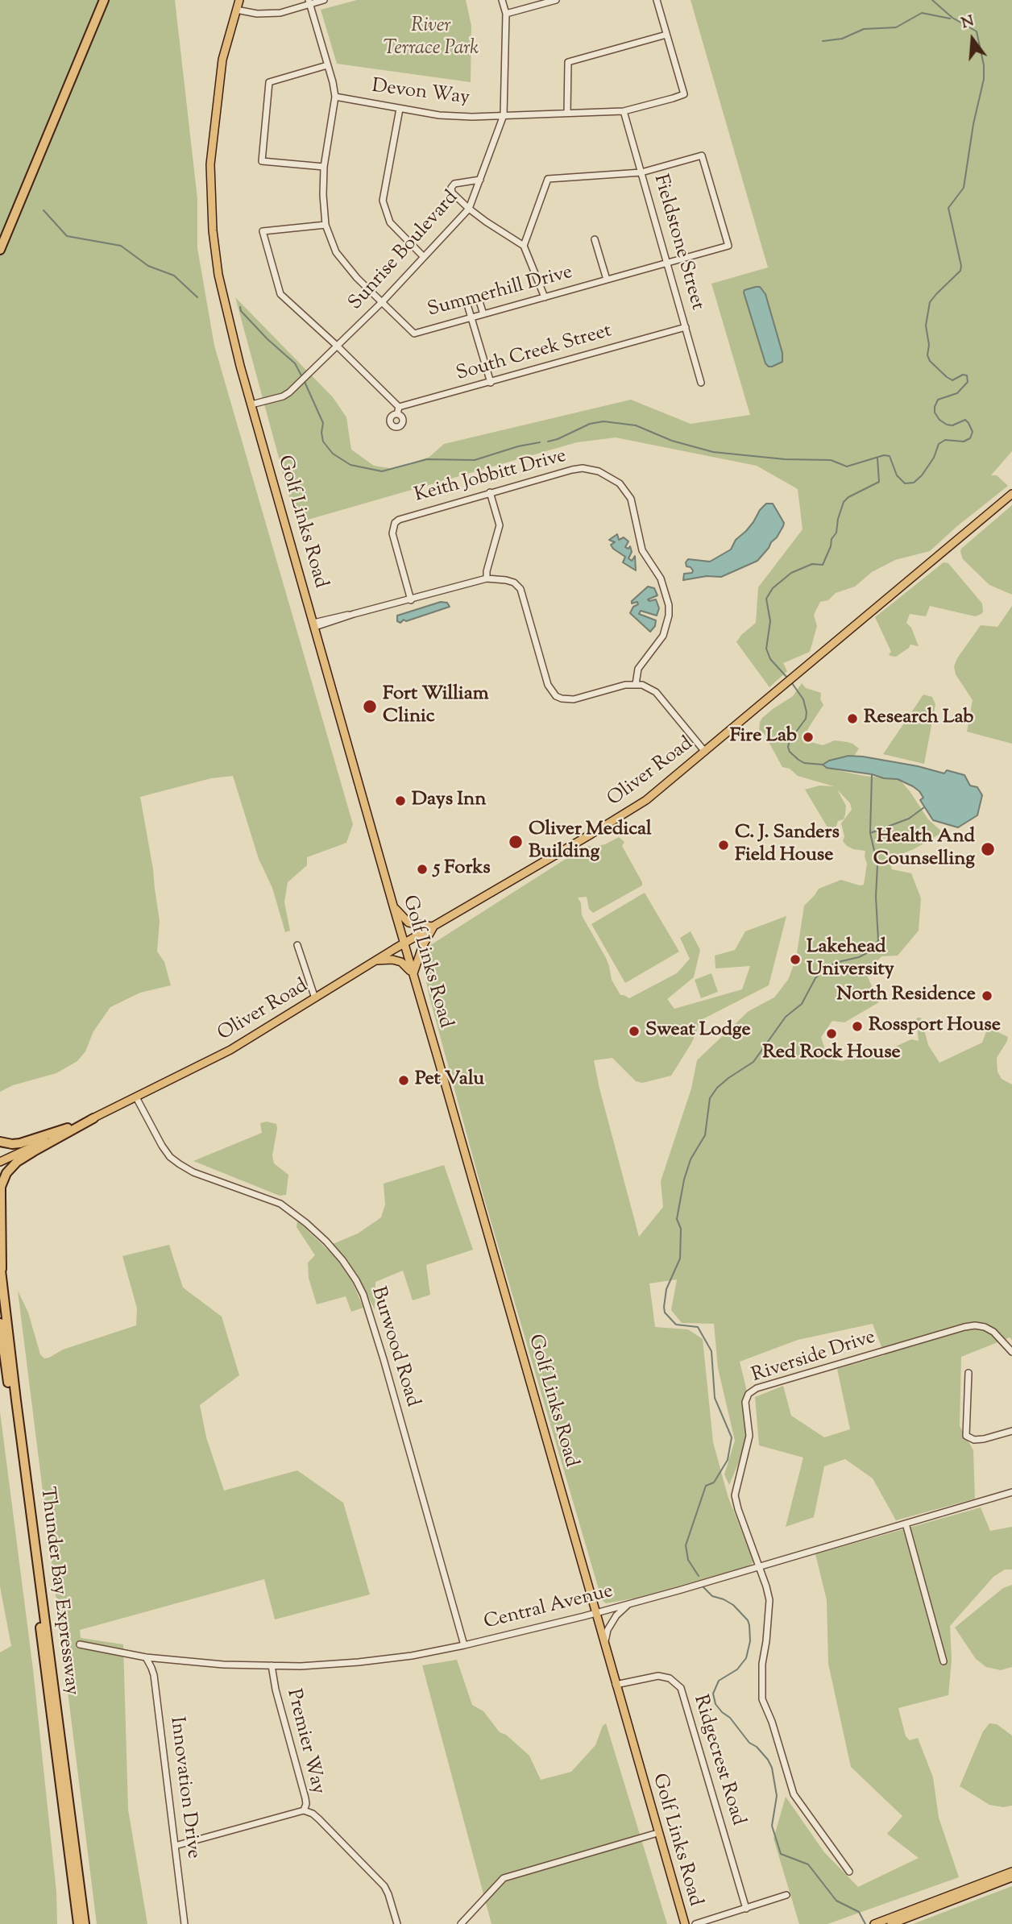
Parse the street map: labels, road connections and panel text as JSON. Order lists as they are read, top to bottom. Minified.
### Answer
{"streets":{"highway":["Thunder Bay Expressway"],"main road":["Golf Links Road","Oliver Road"],"street":["Devon Way","Fieldstone Street","Sunrise Boulevard","Summerhill Drive","South Creek Street","Keith Jobbitt Drive","Burwood Road","Riverside Drive","Central Avenue","Premier Way","Ridgecrest Road","Innovation Drive"]},"crossings":[["Devon Way","Fieldstone Street"],["Devon Way","Sunrise Boulevard"],["Devon Way","Summerhill Drive"],["Fieldstone Street","Summerhill Drive"],["Fieldstone Street","South Creek Street"],["Sunrise Boulevard","Summerhill Drive"],["Sunrise Boulevard","Golf Links Road"],["Golf Links Road","Oliver Road"],["Golf Links Road","Central Avenue"],["Golf Links Road","Ridgecrest Road"],["Oliver Road","Burwood Road"],["Burwood Road","Central Avenue"],["Riverside Drive","Central Avenue"],["Central Avenue","Premier Way"],["Central Avenue","Innovation Drive"]],"parks":["River Terrace Park"],"places":["Fort William Clinic","Research Lab","Fire Lab","Days Inn","Oliver Medical Building","C. J. Sanders Field House","Health And Counselling","5 Forks","Lakehead University","North Residence","Rossport House","Sweat Lodge","Red Rock House","Pet Valu"],"north":"top"}
